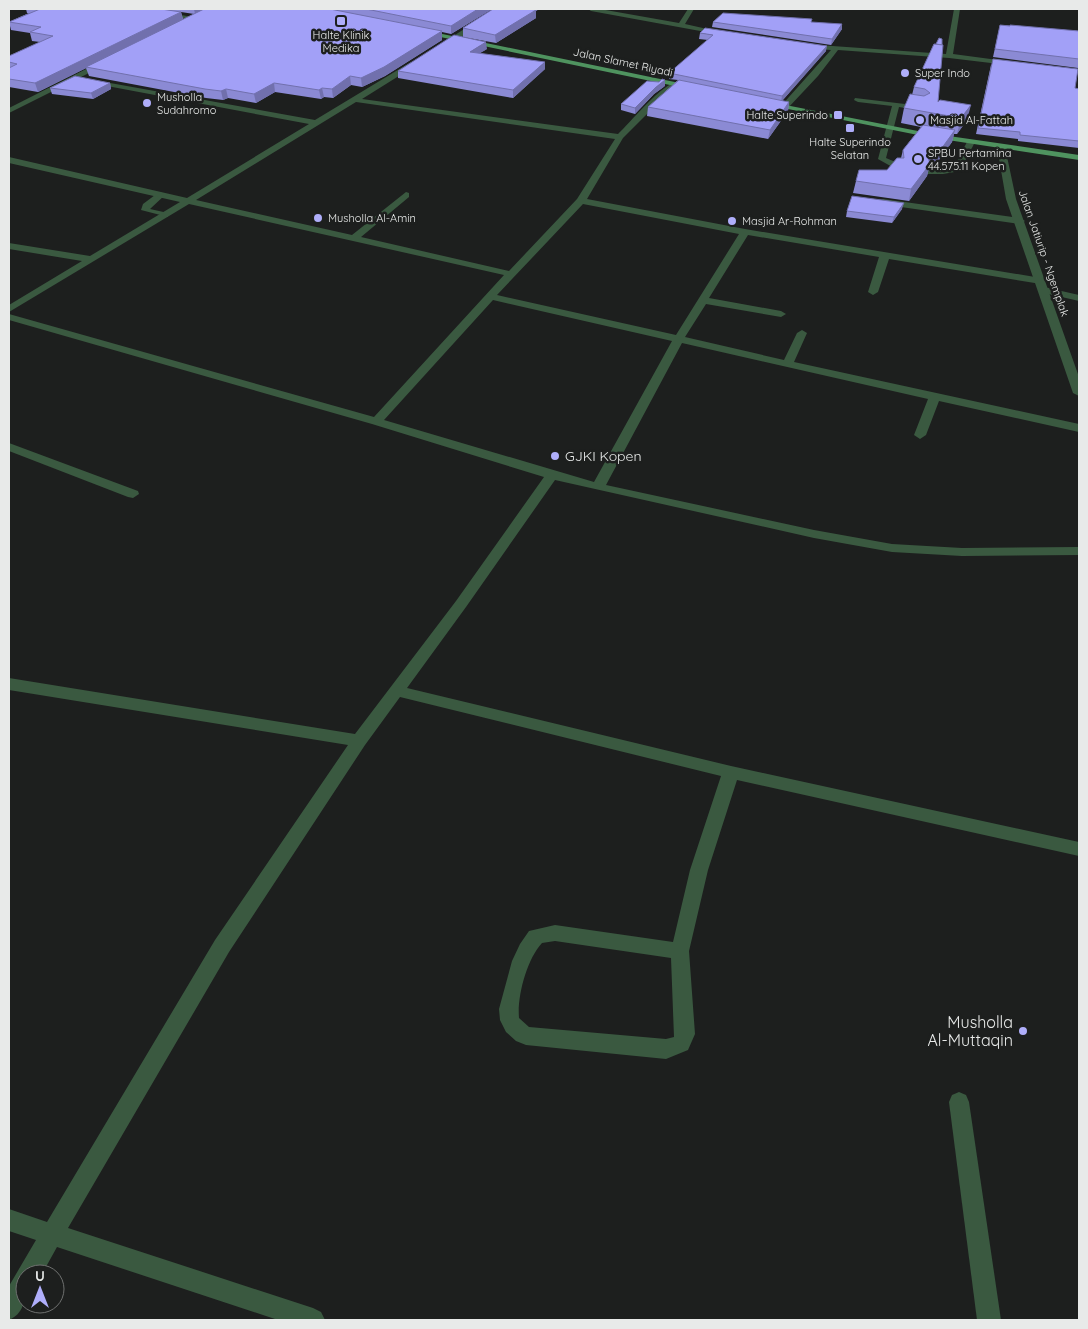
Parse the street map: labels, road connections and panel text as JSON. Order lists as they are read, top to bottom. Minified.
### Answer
{"streets":{"main road":["Jalan Slamet Riyadi"],"street":["Jalan Jatiurip - Ngemplak"]},"places":{"transit":["Halte Klinik Medika","Halte Superindo","Halte Superindo Selatan"],"other":["Super Indo","Musholla Sudahromo","Masjid Al-Fattah","SPBU Pertamina 44.575.11 Kopen","Musholla Al-Amin","Masjid Ar-Rohman","GJKI Kopen","Musholla Al-Muttaqin"]},"north":"top"}
